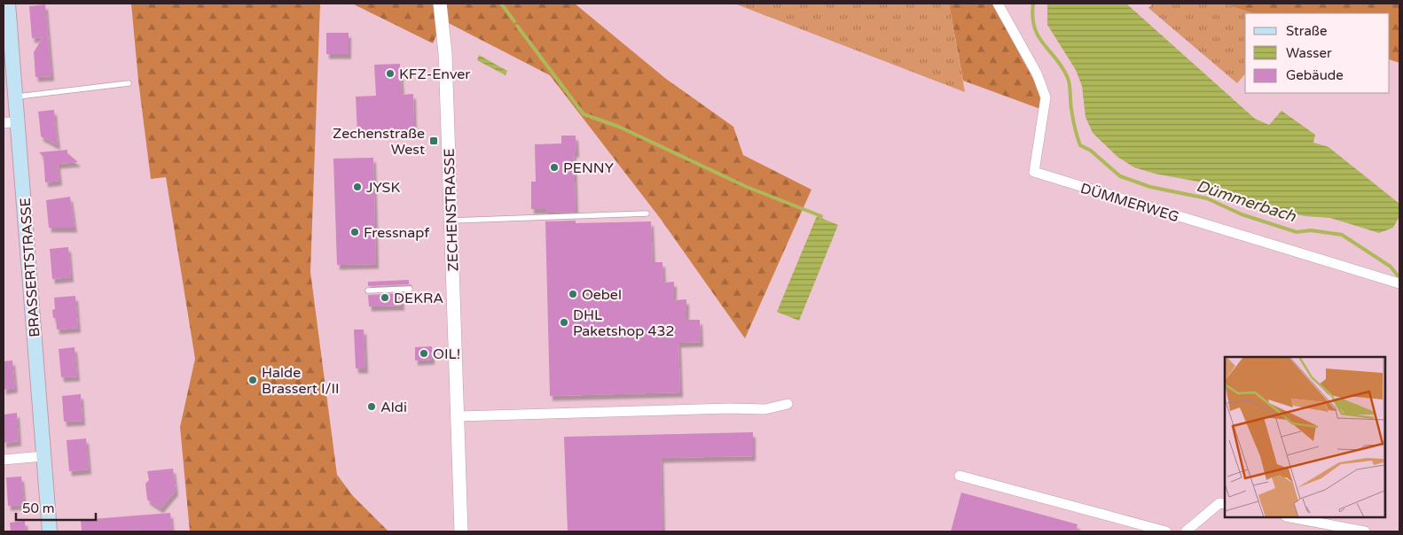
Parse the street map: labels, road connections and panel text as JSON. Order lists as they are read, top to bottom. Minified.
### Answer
{"streets":{"main road":["BRASSERTSTRASSE"],"street":["DÜMMERWEG","ZECHENSTRASSE"]},"water":["Dümmerbach"],"places":{"other":["KFZ-Enver","PENNY","JYSK","Fressnapf","Oebel","DEKRA","DHL Paketshop 432","OIL!","Halde Brassert I/II","Aldi"],"transit":["Zechenstraße West"]},"legend":["Straße","Wasser","Gebäude"],"scale_bar":"50 m"}
